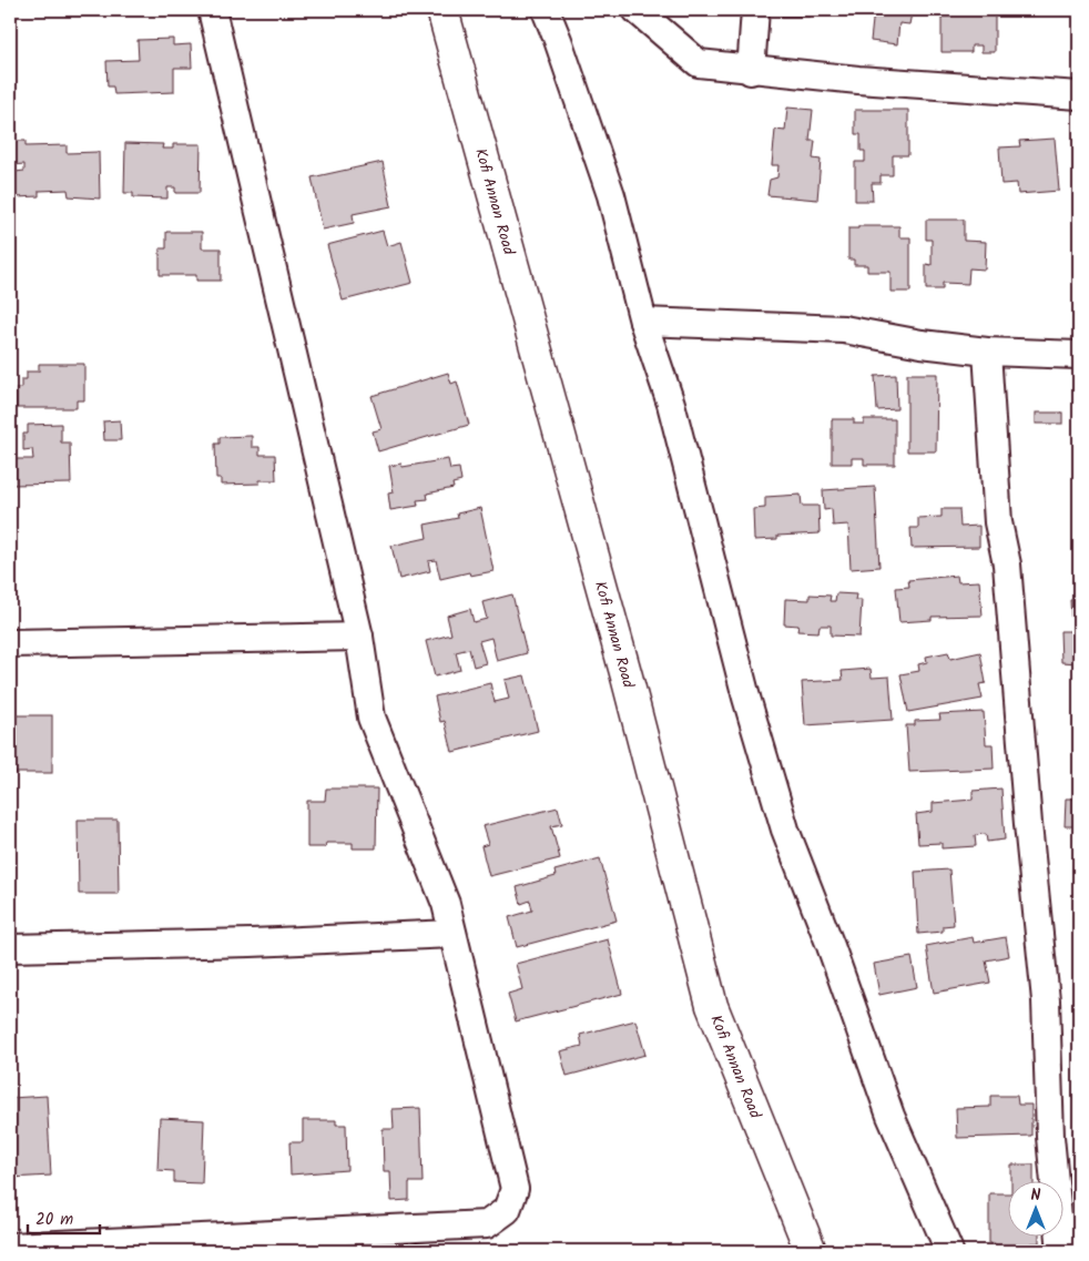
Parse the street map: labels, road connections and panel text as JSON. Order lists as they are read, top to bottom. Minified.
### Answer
{"streets":{"main road":["Kofi Annan Road"]},"scale_bar":"20 m","north":"top"}
